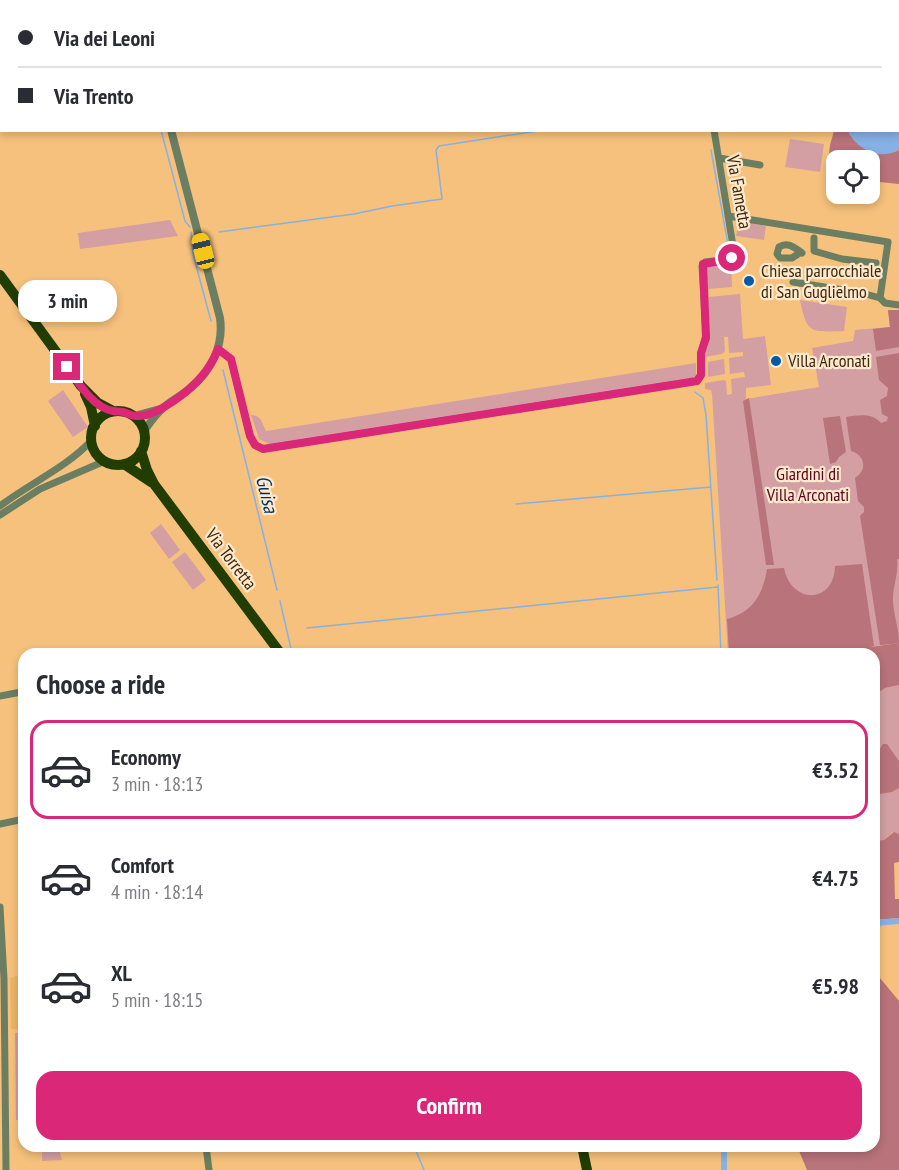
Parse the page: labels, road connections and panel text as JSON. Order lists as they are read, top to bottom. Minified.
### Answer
{"streets":{"main road":["Via Torretta"],"street":["Via Fametta"]},"water":["Guisa"],"parks":["Giardini di Villa Arconati"],"places":["Chiesa parrocchiale di San Guglielmo","Villa Arconati"],"page":{"banner":["Via dei Leoni","Via Trento"],"bubble":"3 min","heading":"Choose a ride","list":[{"name":"Economy","note":"3 min · 18:13","value":"€3.52"},{"name":"Comfort","note":"4 min · 18:14","value":"€4.75"},{"name":"XL","note":"5 min · 18:15","value":"€5.98"}],"buttons":"Confirm"}}
